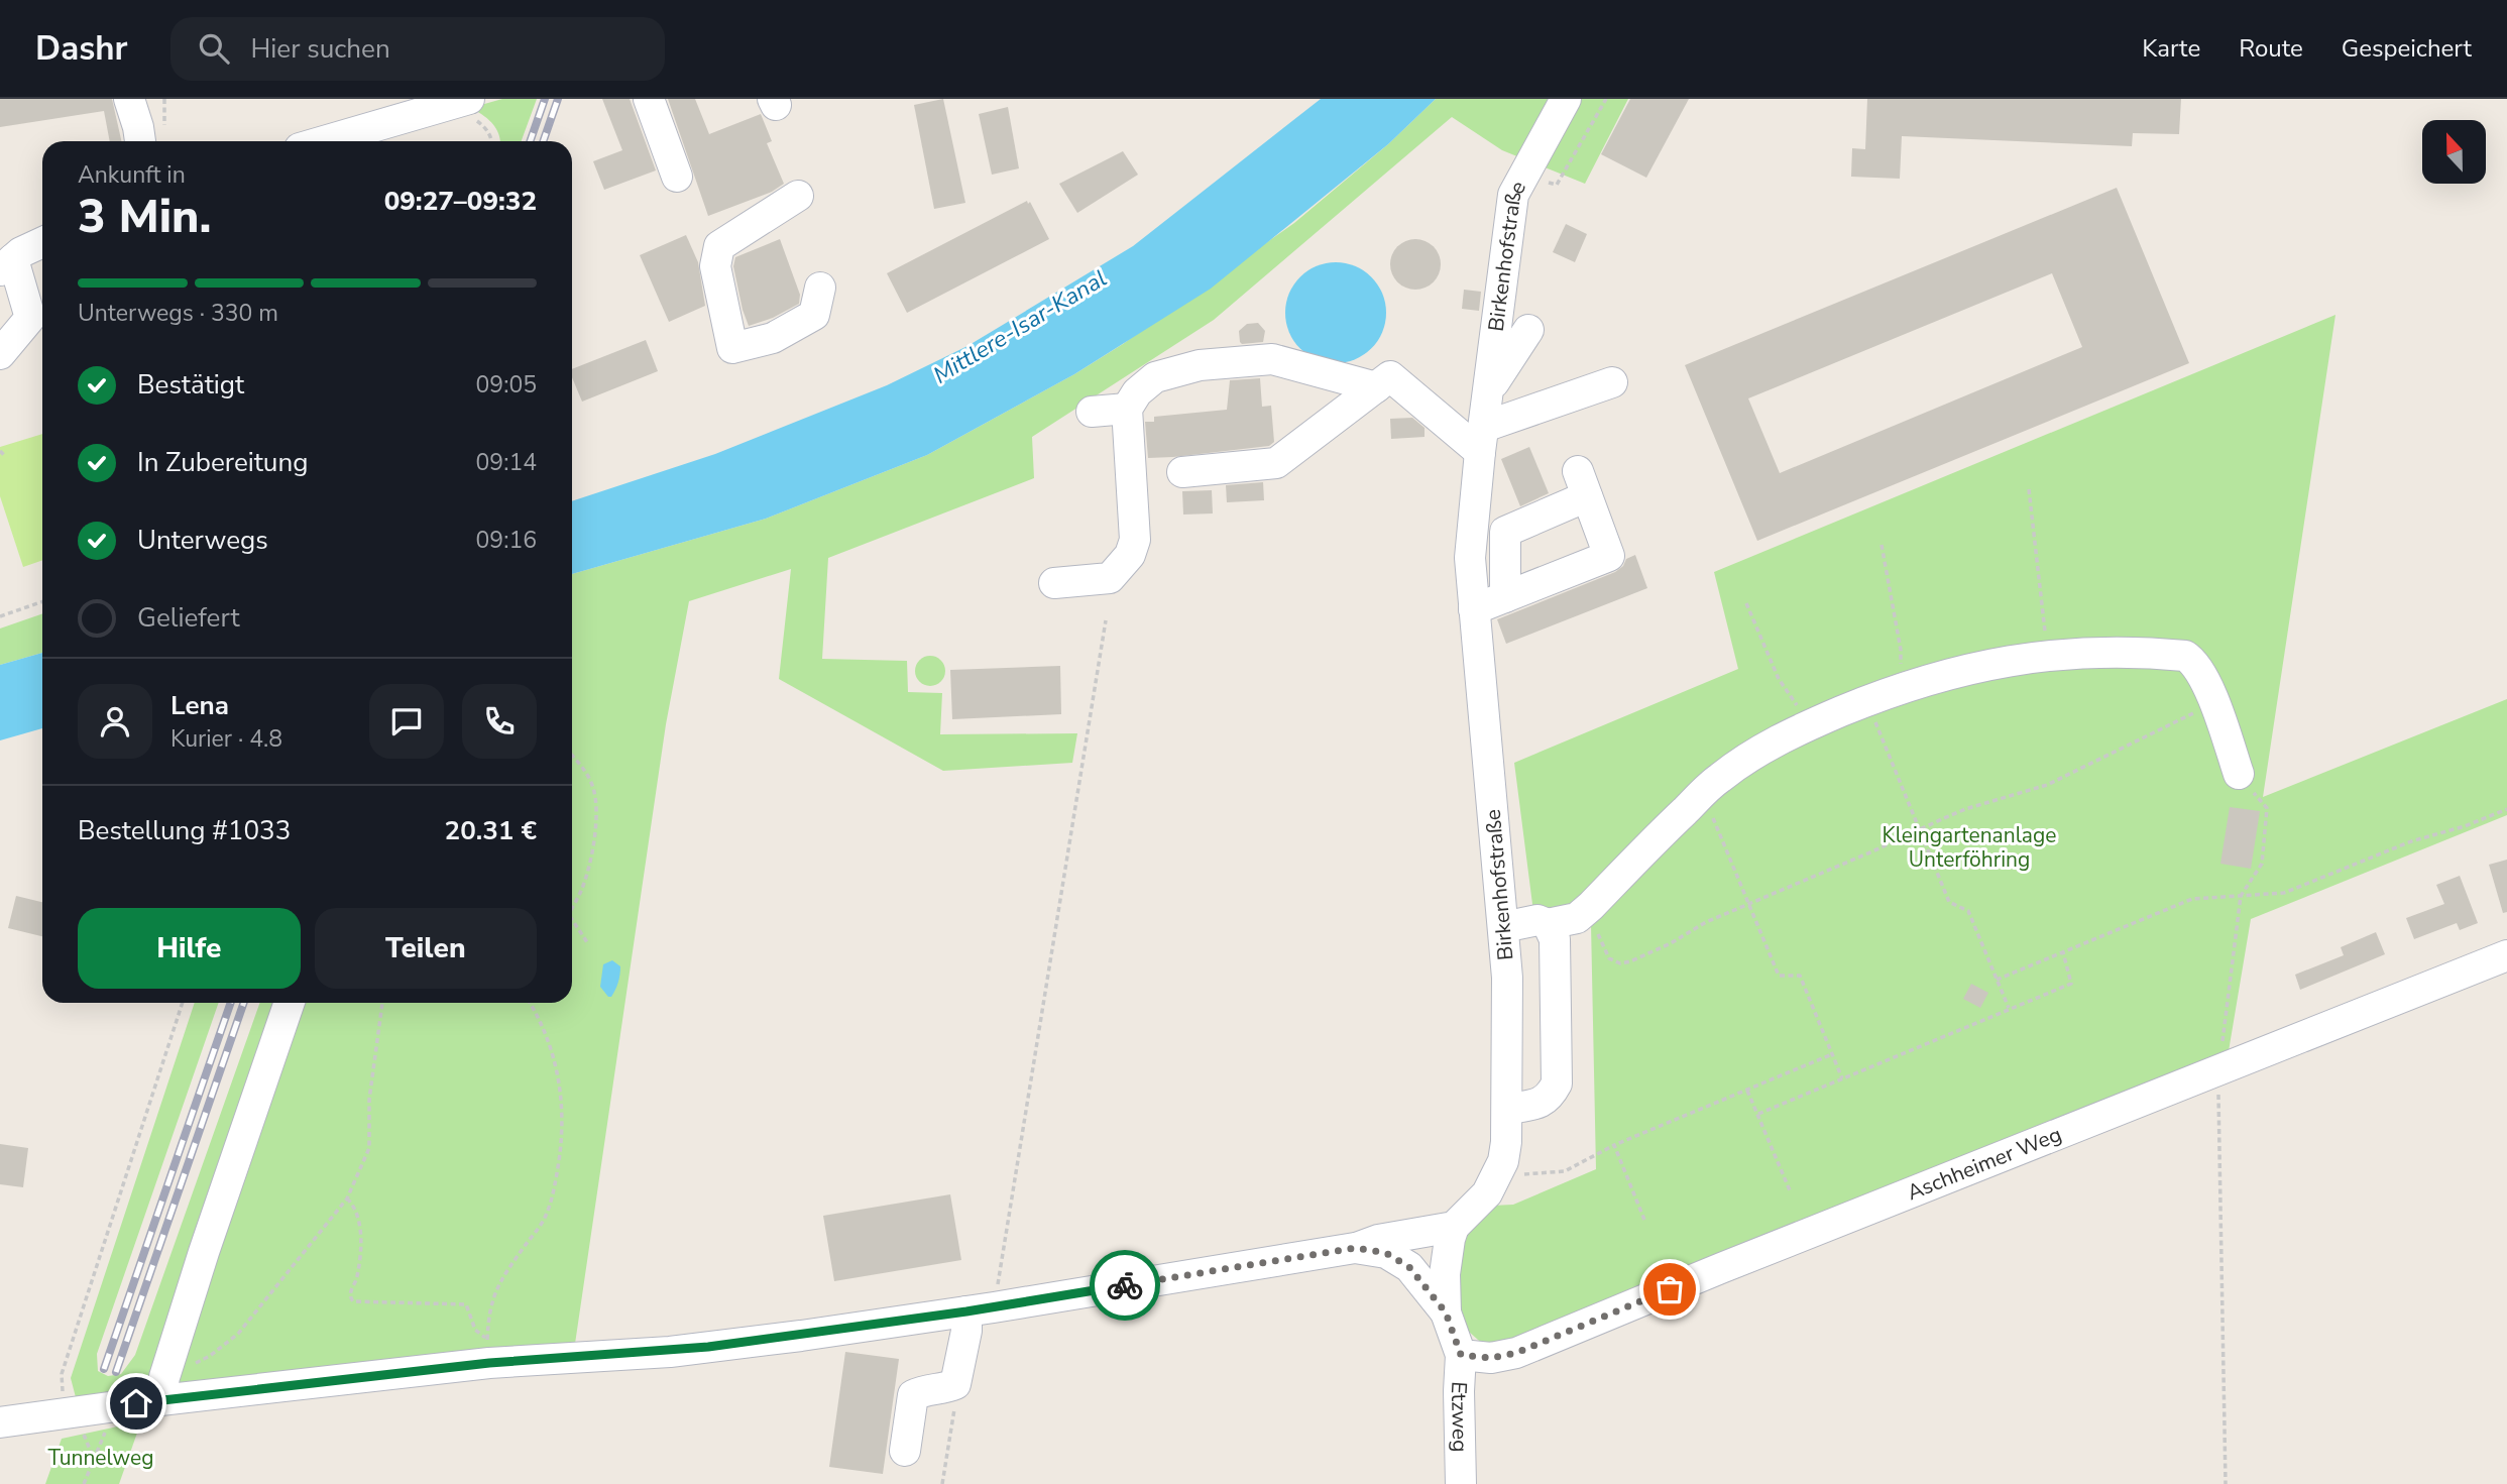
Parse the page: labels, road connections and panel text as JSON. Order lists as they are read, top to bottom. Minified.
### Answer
{"streets":{"street":["Birkenhofstraße","Aschheimer Weg","Etzweg"]},"crossings":[["Birkenhofstraße","Etzweg"],["Aschheimer Weg","Etzweg"]],"water":["Mittlere-Isar-Kanal"],"parks":["Kleingartenanlage Unterföhring","Tunnelweg"],"north":"top","page":{"header":"Dashr","search":"Hier suchen","nav":["Karte","Route","Gespeichert"],"heading":["3 Min.","Ankunft in","09:27–09:32"],"panel":["Lena","Kurier · 4.8","Bestellung #1033","20.31 €"],"bar":"Unterwegs · 330 m","list":[["Bestätigt","09:05"],["In Zubereitung","09:14"],["Unterwegs","09:16"],"Geliefert"],"buttons":["Hilfe","Teilen"]}}
